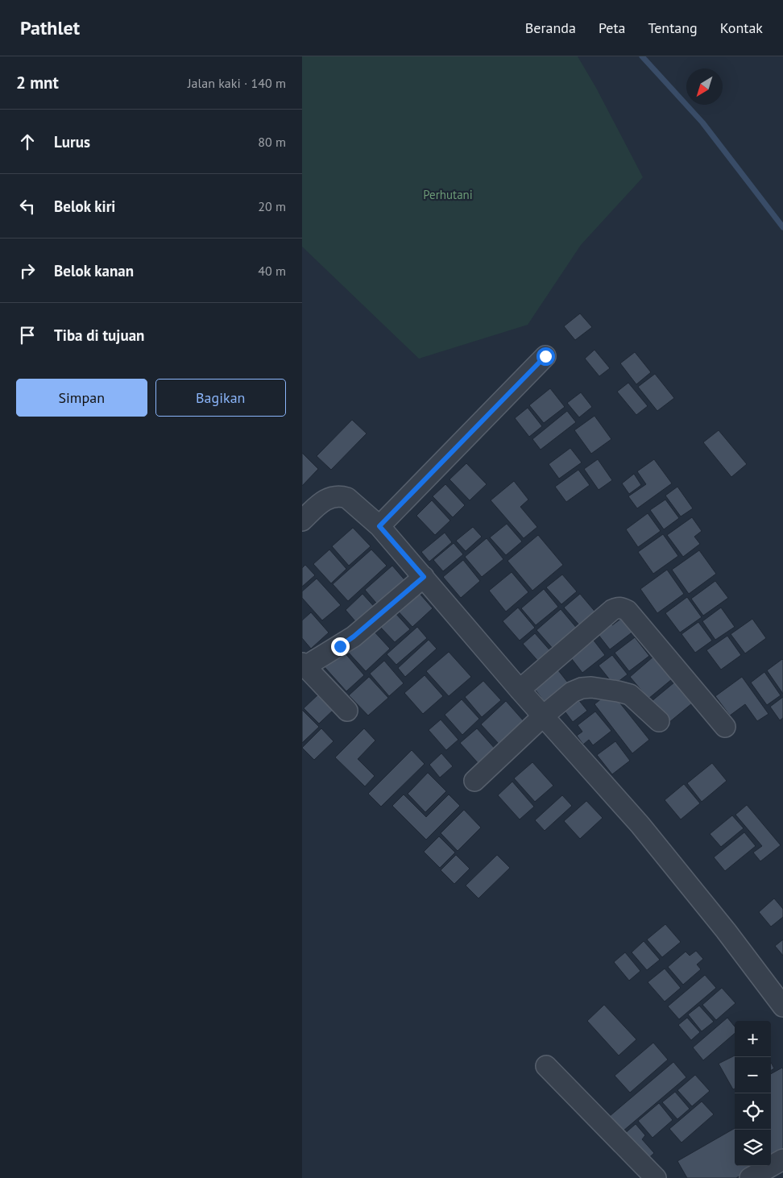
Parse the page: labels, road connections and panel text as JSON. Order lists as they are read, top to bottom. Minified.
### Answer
{"parks":["Perhutani"],"north":"bottom left","page":{"header":"Pathlet","nav":["Beranda","Peta","Tentang","Kontak"],"heading":["2 mnt","Jalan kaki · 140 m"],"list":[["Lurus","80 m"],["Belok kiri","20 m"],["Belok kanan","40 m"],"Tiba di tujuan"],"buttons":["Simpan","Bagikan"],"map_buttons":["+","−"]}}
